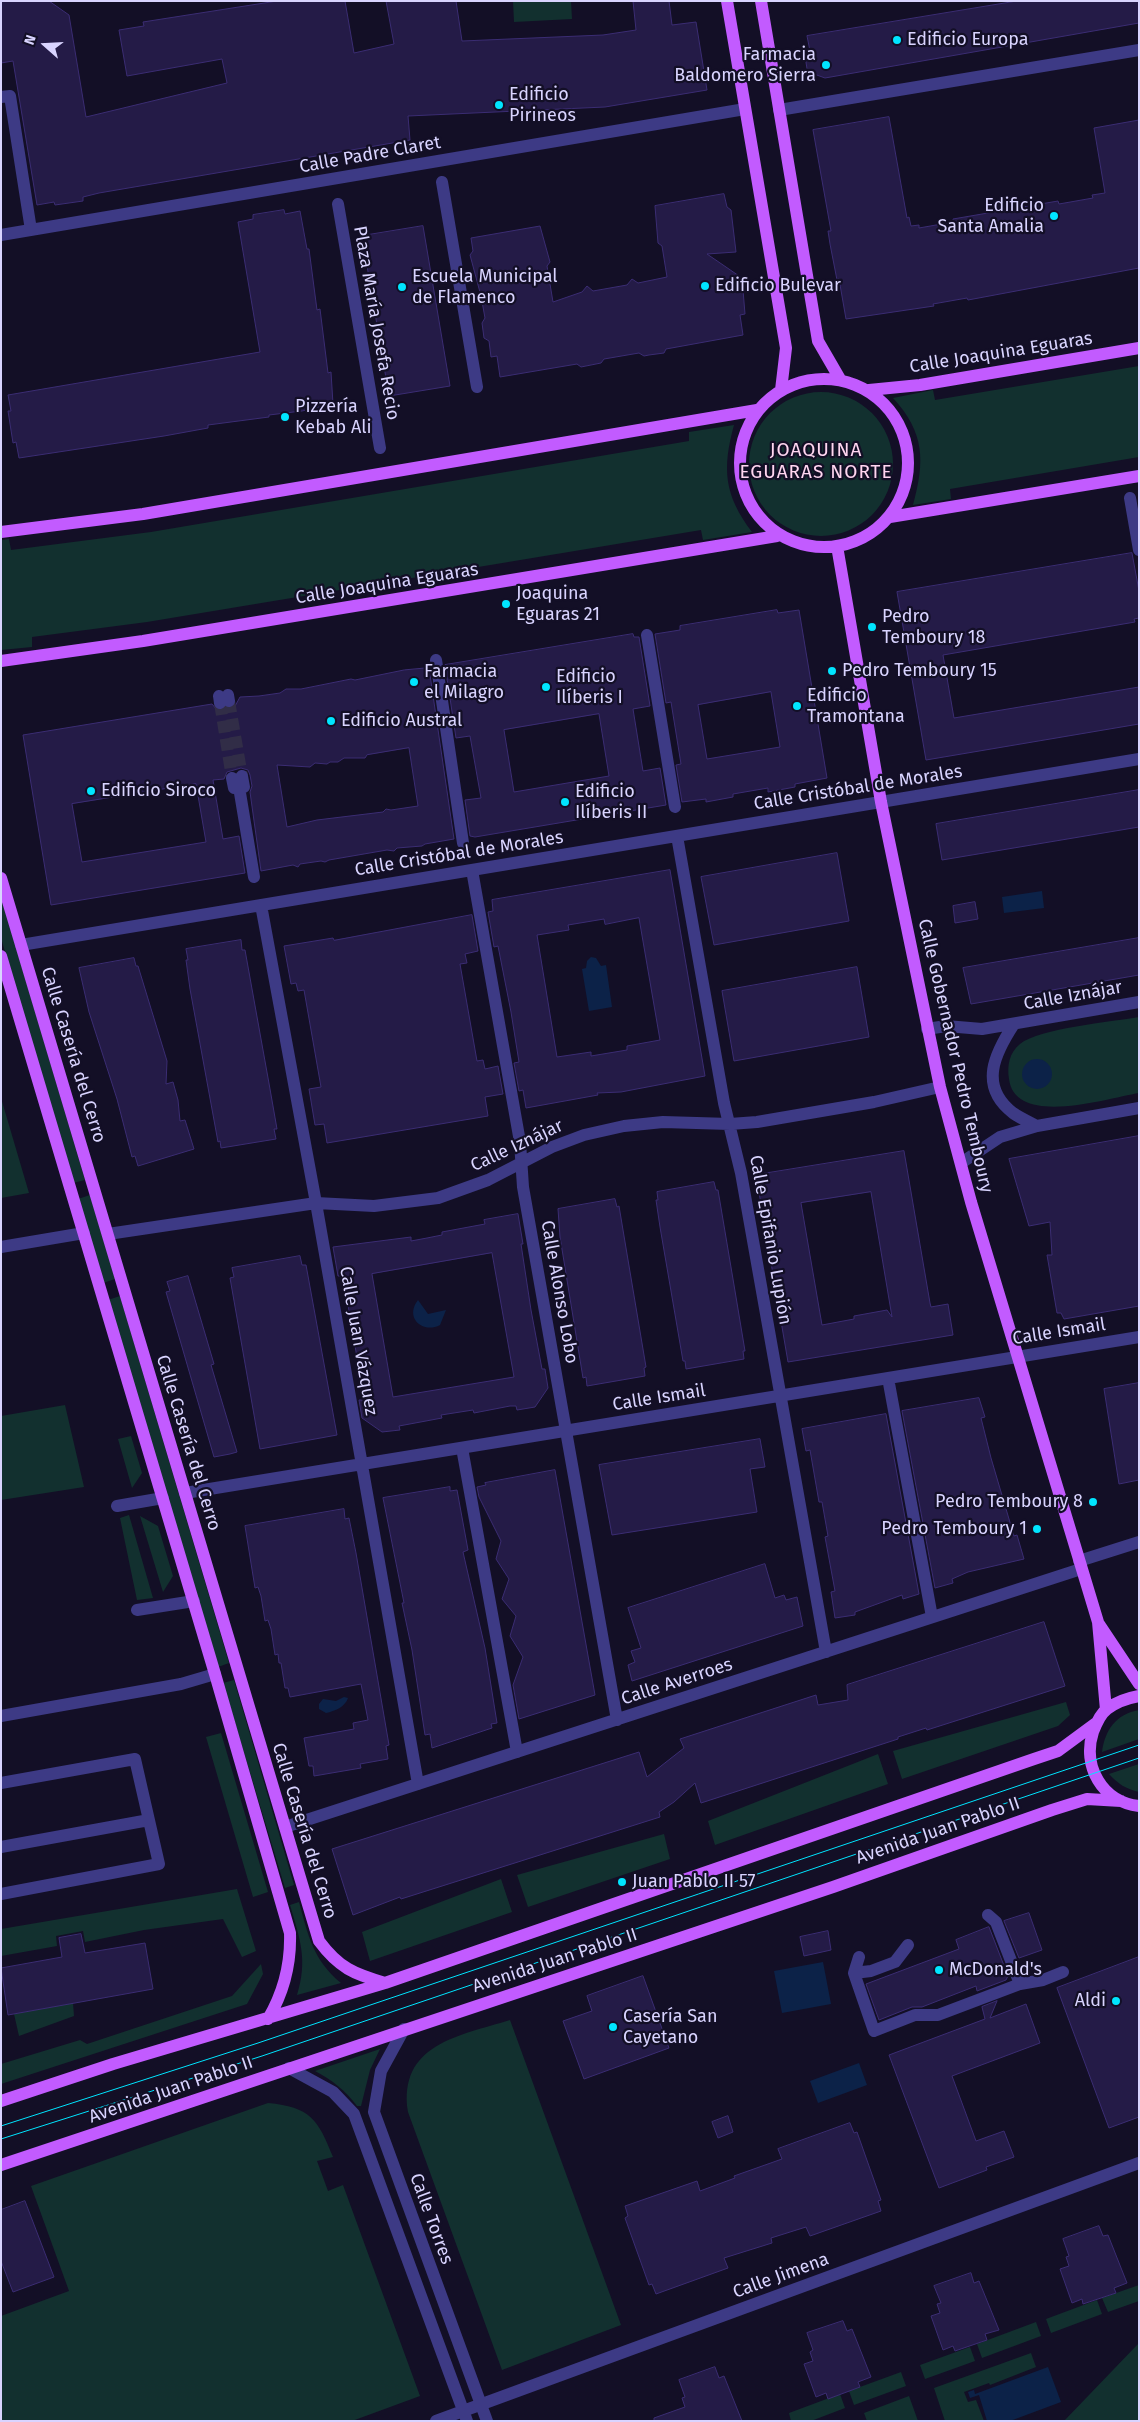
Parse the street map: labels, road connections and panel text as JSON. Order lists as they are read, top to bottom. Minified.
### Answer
{"streets":{"main road":["Calle Joaquina Eguaras","Calle Casería del Cerro","Calle Gobernador Pedro Temboury","Avenida Juan Pablo II"],"street":["Calle Padre Claret","Plaza María Josefa Recio","Calle Cristóbal de Morales","Calle Iznájar","Calle Epifanio Lupión","Calle Alonso Lobo","Calle Ismail","Calle Juan Vázquez","Calle Averroes","Calle Torres","Calle Jimena"]},"crossings":[["Calle Joaquina Eguaras","Calle Gobernador Pedro Temboury"],["Calle Cristóbal de Morales","Calle Casería del Cerro"],["Calle Cristóbal de Morales","Calle Gobernador Pedro Temboury"],["Calle Cristóbal de Morales","Calle Epifanio Lupión"],["Calle Cristóbal de Morales","Calle Alonso Lobo"],["Calle Cristóbal de Morales","Calle Juan Vázquez"],["Calle Iznájar","Calle Casería del Cerro"],["Calle Iznájar","Calle Gobernador Pedro Temboury"],["Calle Iznájar","Calle Epifanio Lupión"],["Calle Iznájar","Calle Alonso Lobo"],["Calle Iznájar","Calle Juan Vázquez"],["Calle Casería del Cerro","Calle Ismail"],["Calle Casería del Cerro","Calle Averroes"],["Calle Casería del Cerro","Avenida Juan Pablo II"],["Calle Gobernador Pedro Temboury","Calle Ismail"],["Calle Gobernador Pedro Temboury","Calle Averroes"],["Calle Epifanio Lupión","Calle Ismail"],["Calle Epifanio Lupión","Calle Averroes"],["Calle Alonso Lobo","Calle Ismail"],["Calle Alonso Lobo","Calle Averroes"],["Calle Ismail","Calle Juan Vázquez"],["Calle Juan Vázquez","Calle Averroes"],["Avenida Juan Pablo II","Calle Torres"],["Calle Torres","Calle Jimena"]],"districts":["JOAQUINA EGUARAS NORTE"],"places":["Edificio Europa","Farmacia Baldomero Sierra","Edificio Pirineos","Edificio Santa Amalia","Edificio Bulevar","Escuela Municipal de Flamenco","Pizzería Kebab Ali","Joaquina Eguaras 21","Pedro Temboury 18","Pedro Temboury 15","Farmacia el Milagro","Edificio Ilíberis I","Edificio Tramontana","Edificio Austral","Edificio Siroco","Edificio Ilíberis II","Pedro Temboury 8","Pedro Temboury 1","Juan Pablo II 57","McDonald's","Aldi","Casería San Cayetano"],"north":"left"}
